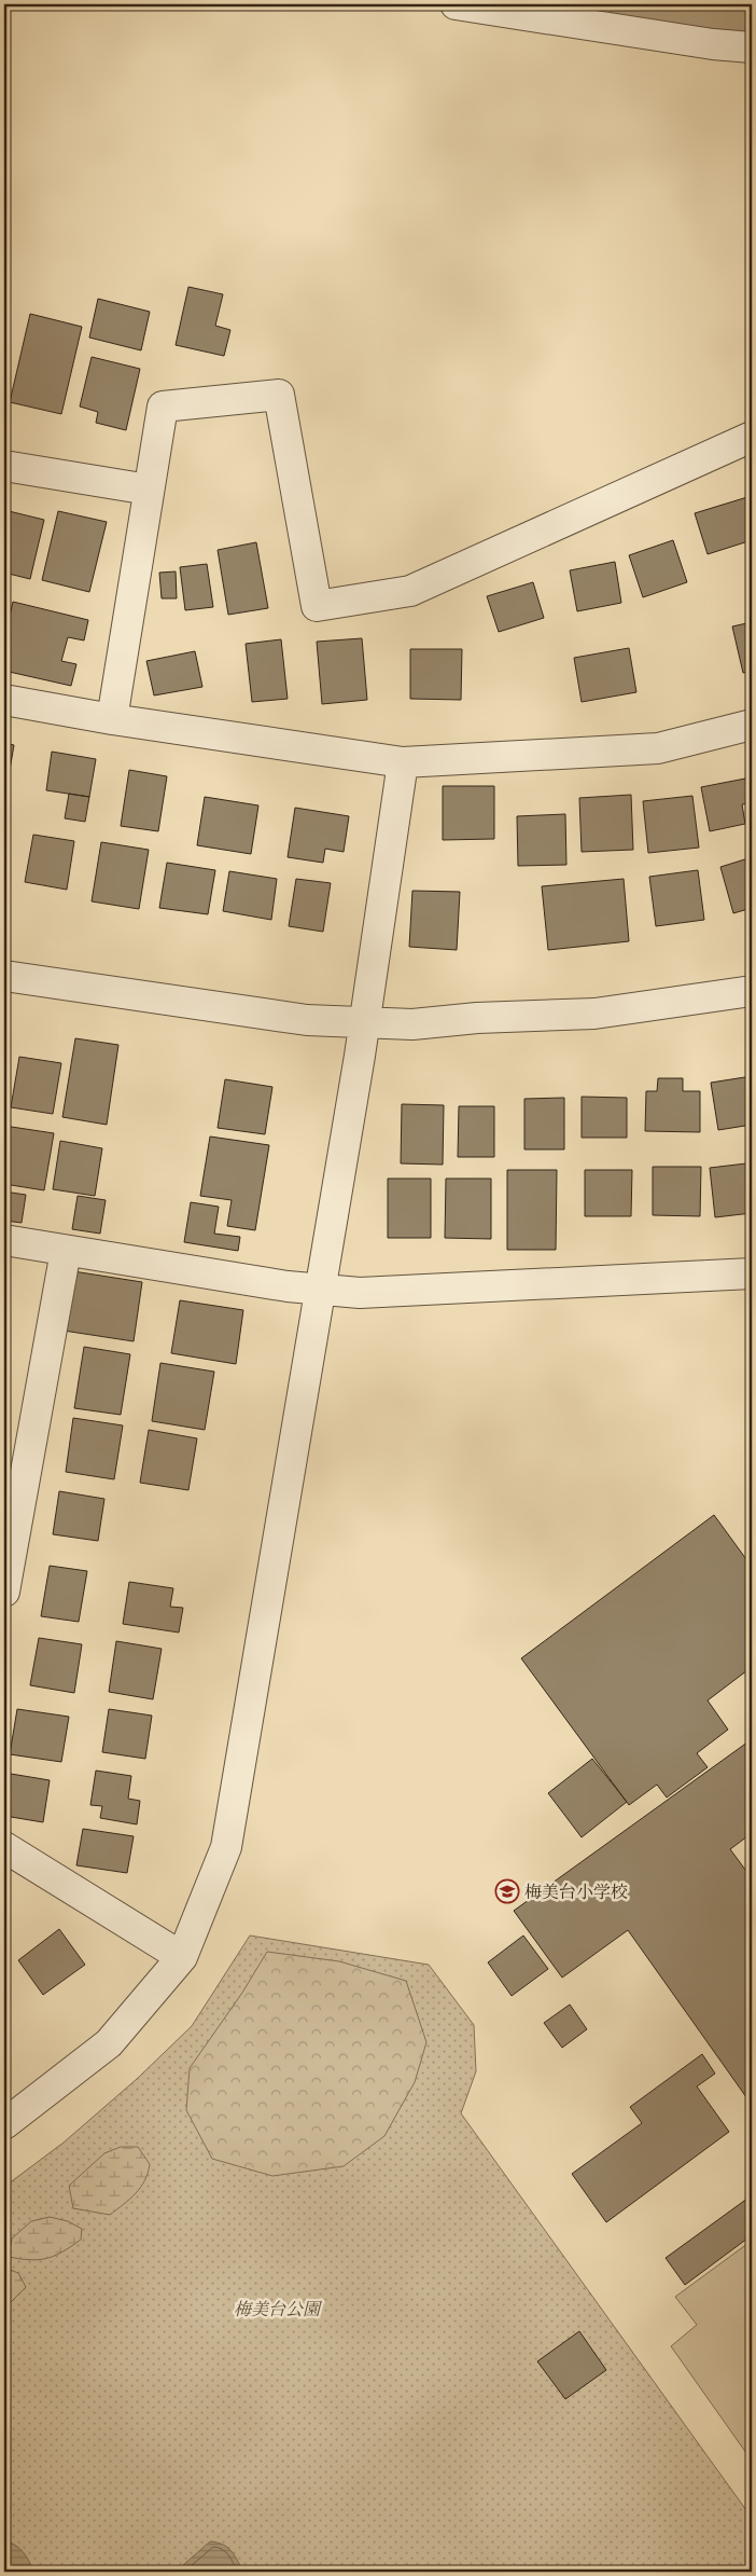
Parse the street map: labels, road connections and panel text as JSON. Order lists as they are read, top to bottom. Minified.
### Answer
{"parks":["梅美台公園"],"places":{"school or university":["梅美台小学校"]}}
